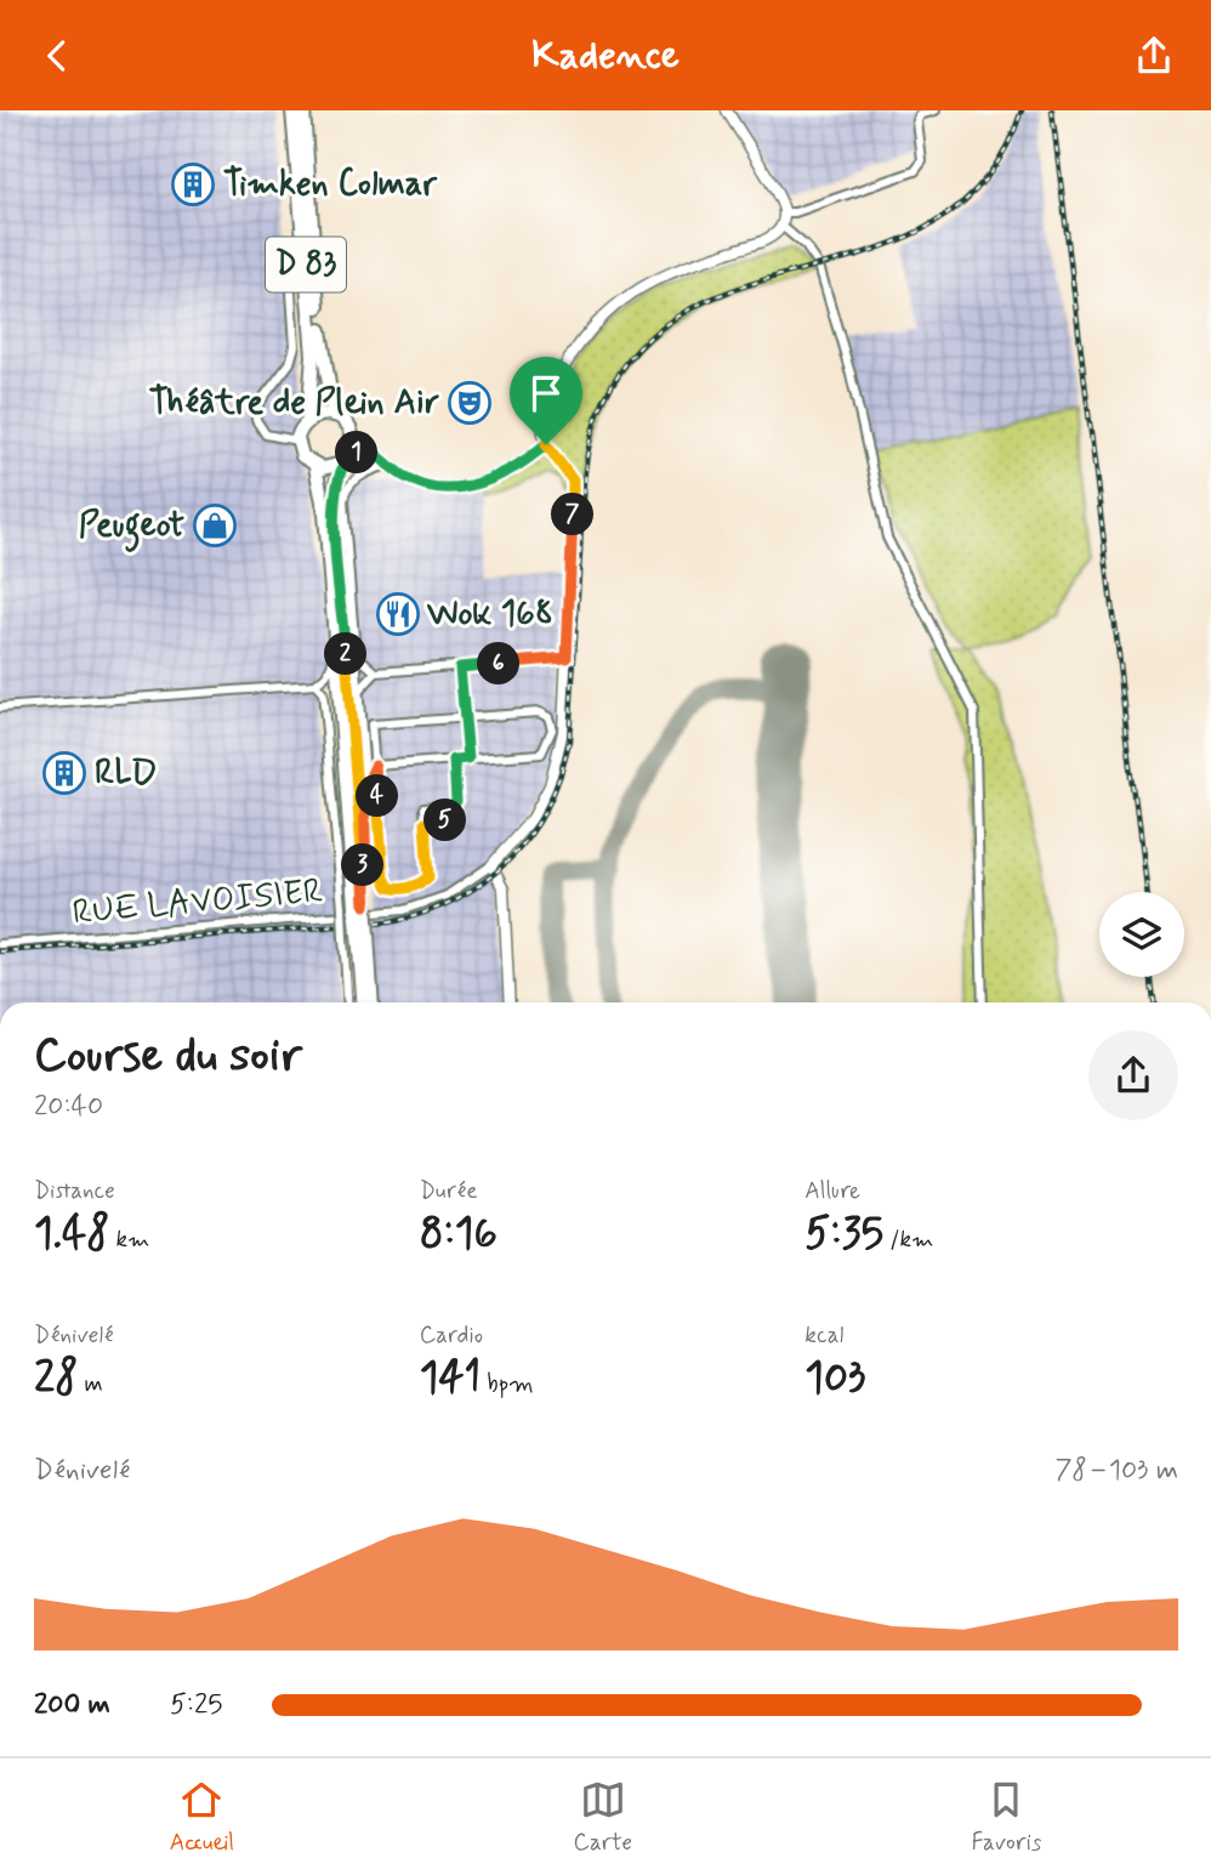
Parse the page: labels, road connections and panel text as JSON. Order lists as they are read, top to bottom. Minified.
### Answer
{"streets":{"main road":["D 83"],"street":["RUE LAVOISIER"]},"places":{"building":["Timken Colmar","RLD"],"theatre":["Théâtre de Plein Air"],"shop":["Peugeot"],"restaurant":["Wok 168"]},"page":{"header":"Kadence","pins":["1","7","2","6","4","5","3"],"heading":["Course du soir","20:40"],"stats":[["Distance","1.48 km"],["Durée","8:16"],["Allure","5:35 /km"],["Dénivelé","28 m"],["Cardio","141 bpm"],["kcal","103"]],"chart":["Dénivelé","78–103 m"],"list":[{"name":"200 m","note":"5:25"}],"tabs":["Accueil","Carte","Favoris"]}}
